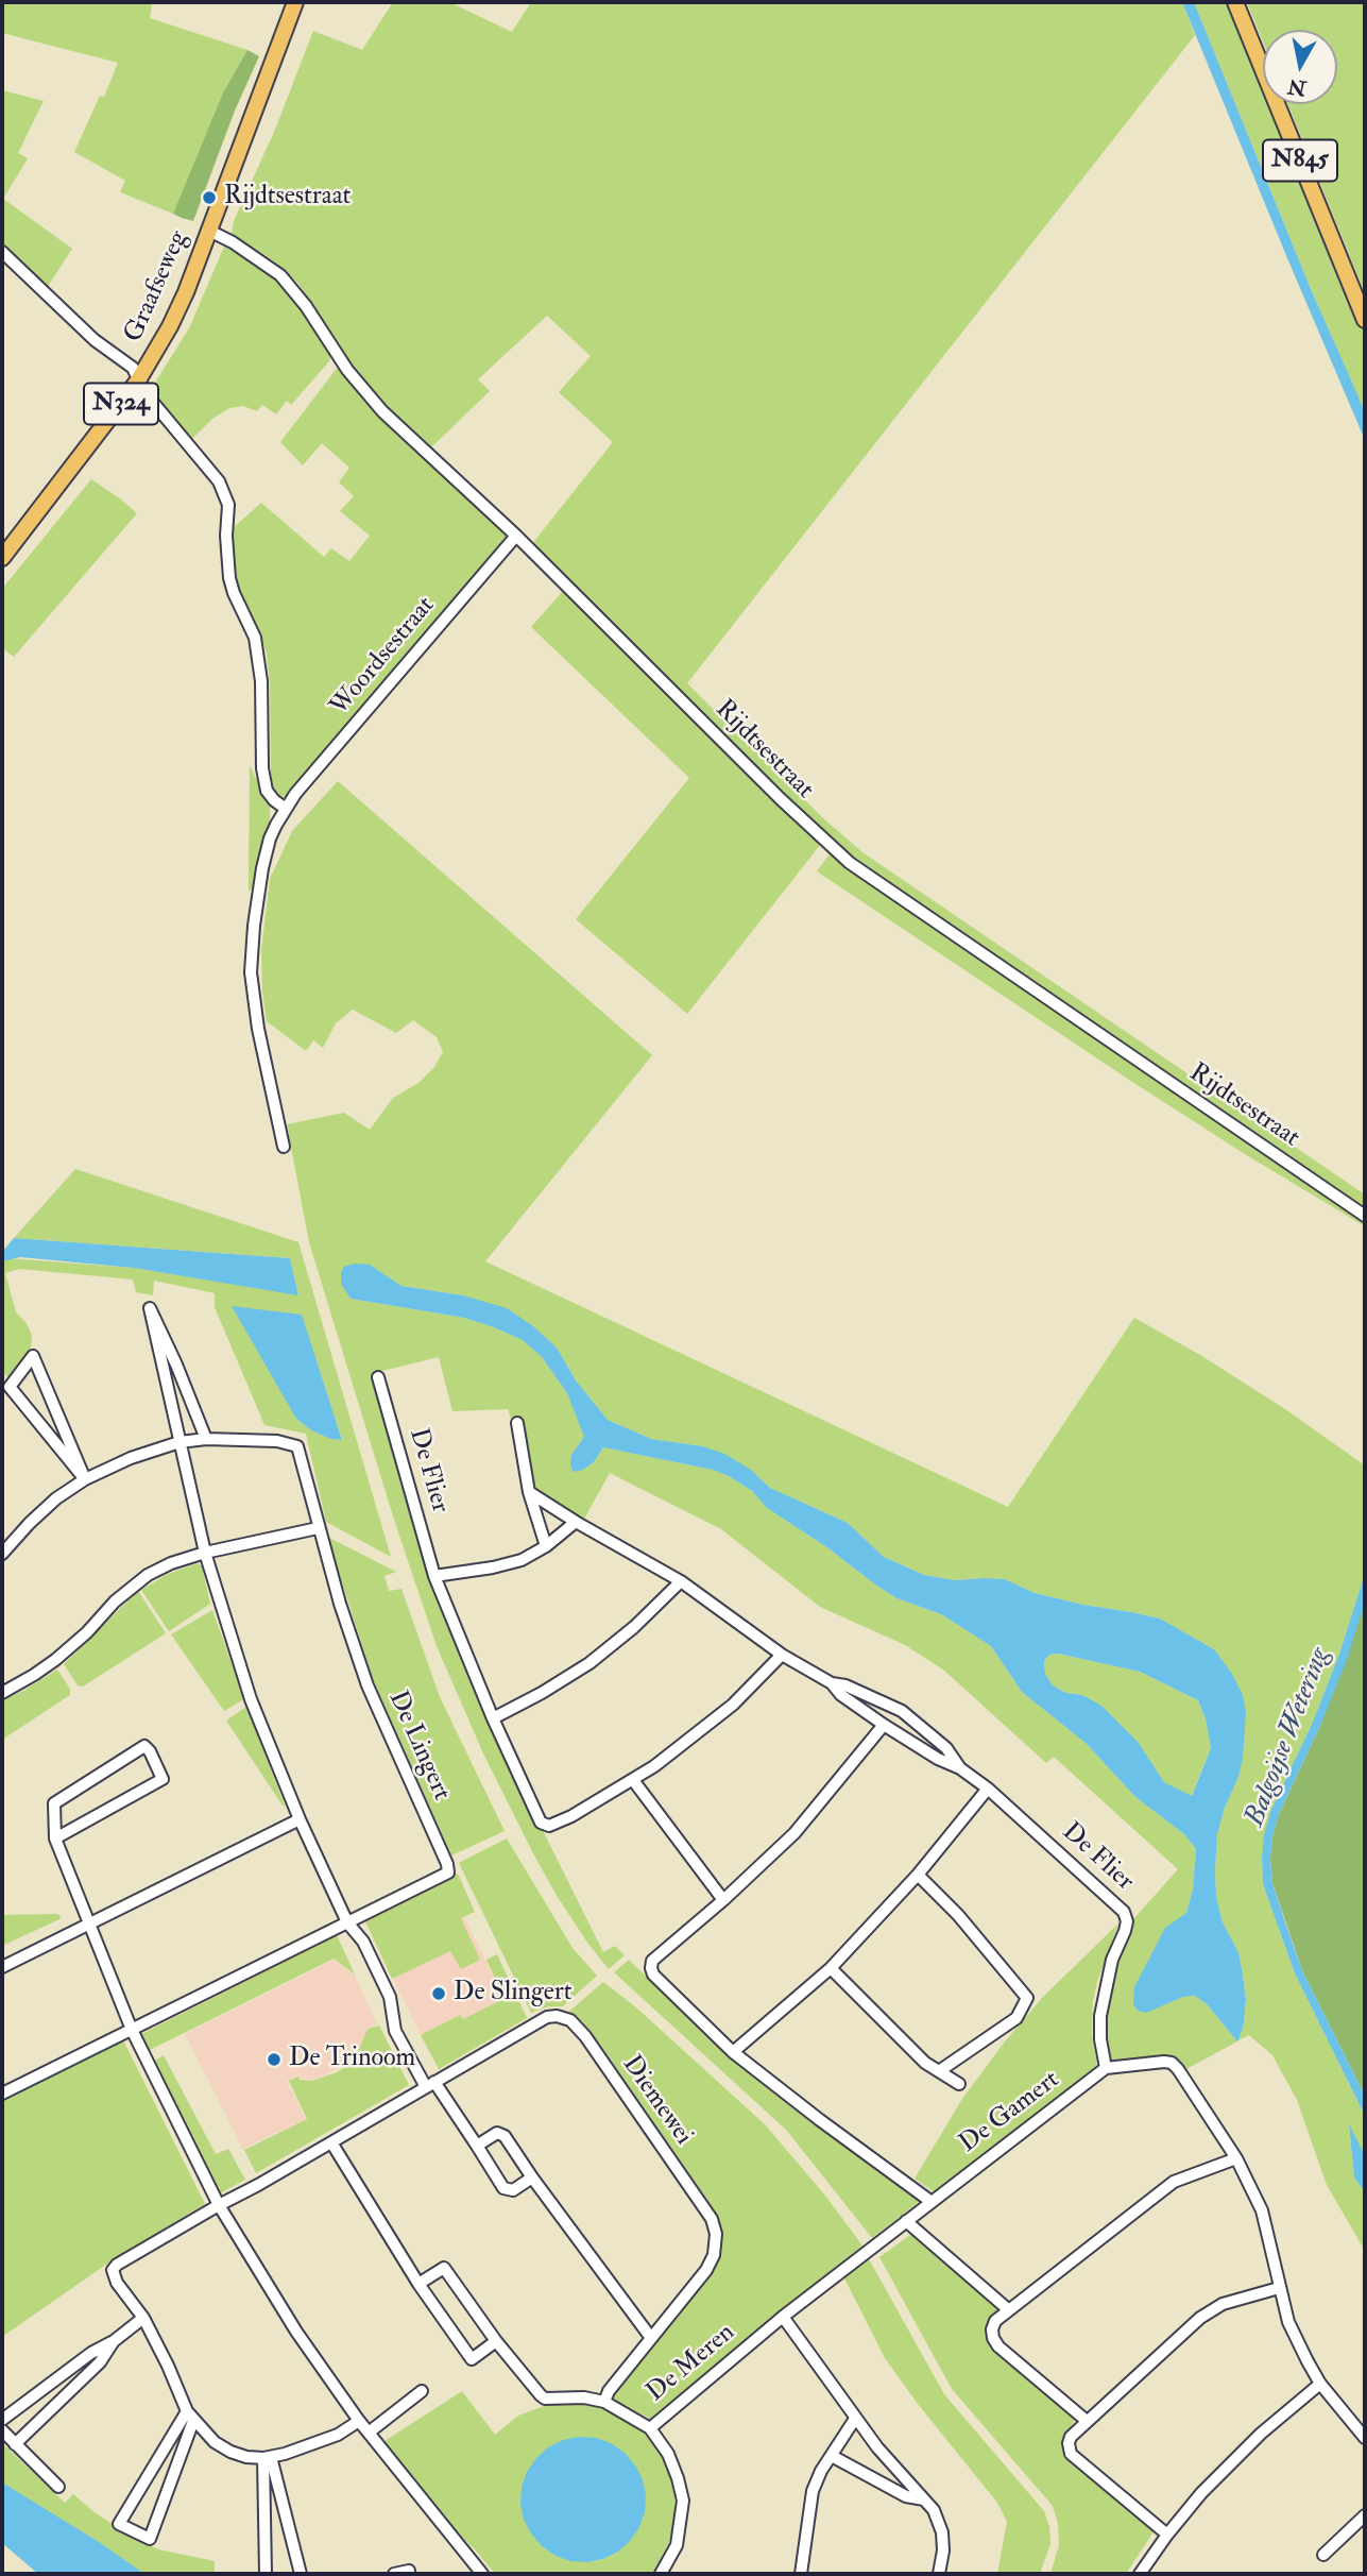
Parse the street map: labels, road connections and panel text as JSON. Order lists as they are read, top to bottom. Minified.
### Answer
{"streets":{"main road":["N845","Graafseweg","N324"],"street":["Woordsestraat","Rijdtsestraat","De Flier","De Lingert","Diemewei","De Gamert","De Meren"]},"crossings":[["Graafseweg","Rijdtsestraat"],["Woordsestraat","Rijdtsestraat"],["De Flier","De Gamert"],["De Gamert","De Meren"]],"water":["Balgoijse Wetering"],"places":["Rijdtsestraat","De Slingert","De Trinoom"],"north":"bottom"}
